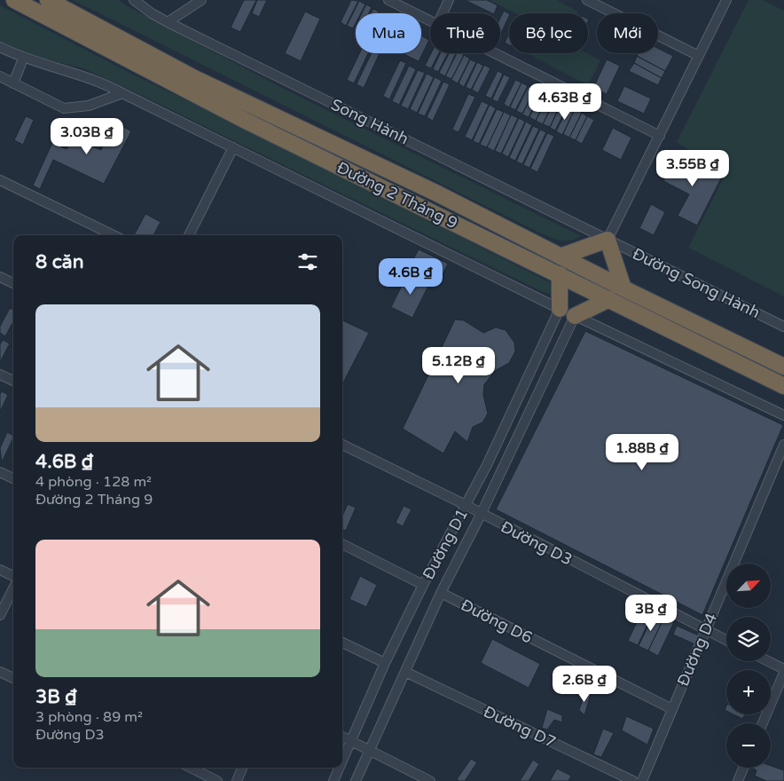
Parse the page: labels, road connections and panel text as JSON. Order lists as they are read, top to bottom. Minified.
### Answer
{"streets":{"highway":["Đường 2 Tháng 9"],"street":["Song Hành","Đường Song Hành","Đường D3","Đường D1","Đường D6","Đường D4","Đường D7"]},"crossings":[["Song Hành","Đường Song Hành"],["Đường D3","Đường D1"],["Đường D3","Đường D4"],["Đường D1","Đường D6"],["Đường D1","Đường D7"],["Đường D6","Đường D4"]],"north":"top right","page":{"chip":["Mua","Thuê","Bộ lọc","Mới"],"price":["4.63B ₫","3.03B ₫","3.55B ₫","4.6B ₫","5.12B ₫","1.88B ₫","3B ₫","2.6B ₫"],"heading":"8 căn","list":[{"name":"4.6B ₫","note":"4 phòng · 128 m² · Đường 2 Tháng 9"},{"name":"3B ₫","note":"3 phòng · 89 m² · Đường D3"}],"map_buttons":["+","−"]}}
